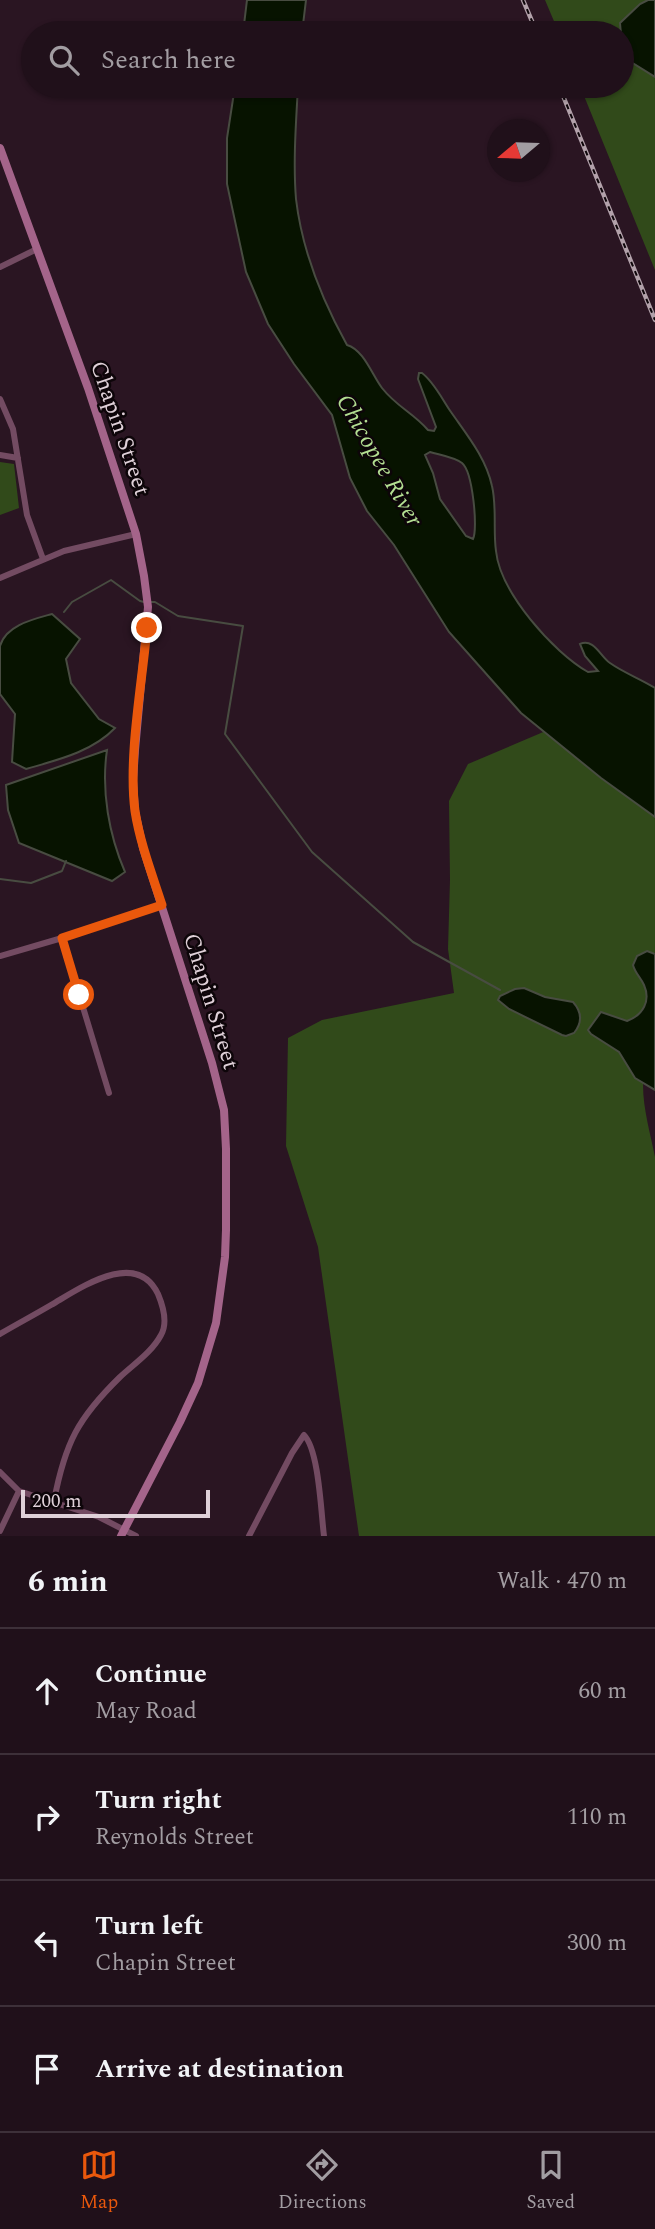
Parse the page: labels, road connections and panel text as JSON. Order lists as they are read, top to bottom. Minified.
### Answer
{"streets":{"main road":["Chapin Street"]},"water":["Chicopee River"],"scale_bar":"200 m","north":"left","page":{"search":"Search here","scale":"200 m","heading":["6 min","Walk · 470 m"],"list":[["Continue","May Road","60 m"],["Turn right","Reynolds Street","110 m"],["Turn left","Chapin Street","300 m"],"Arrive at destination"],"nav":["Map","Directions","Saved"]}}
